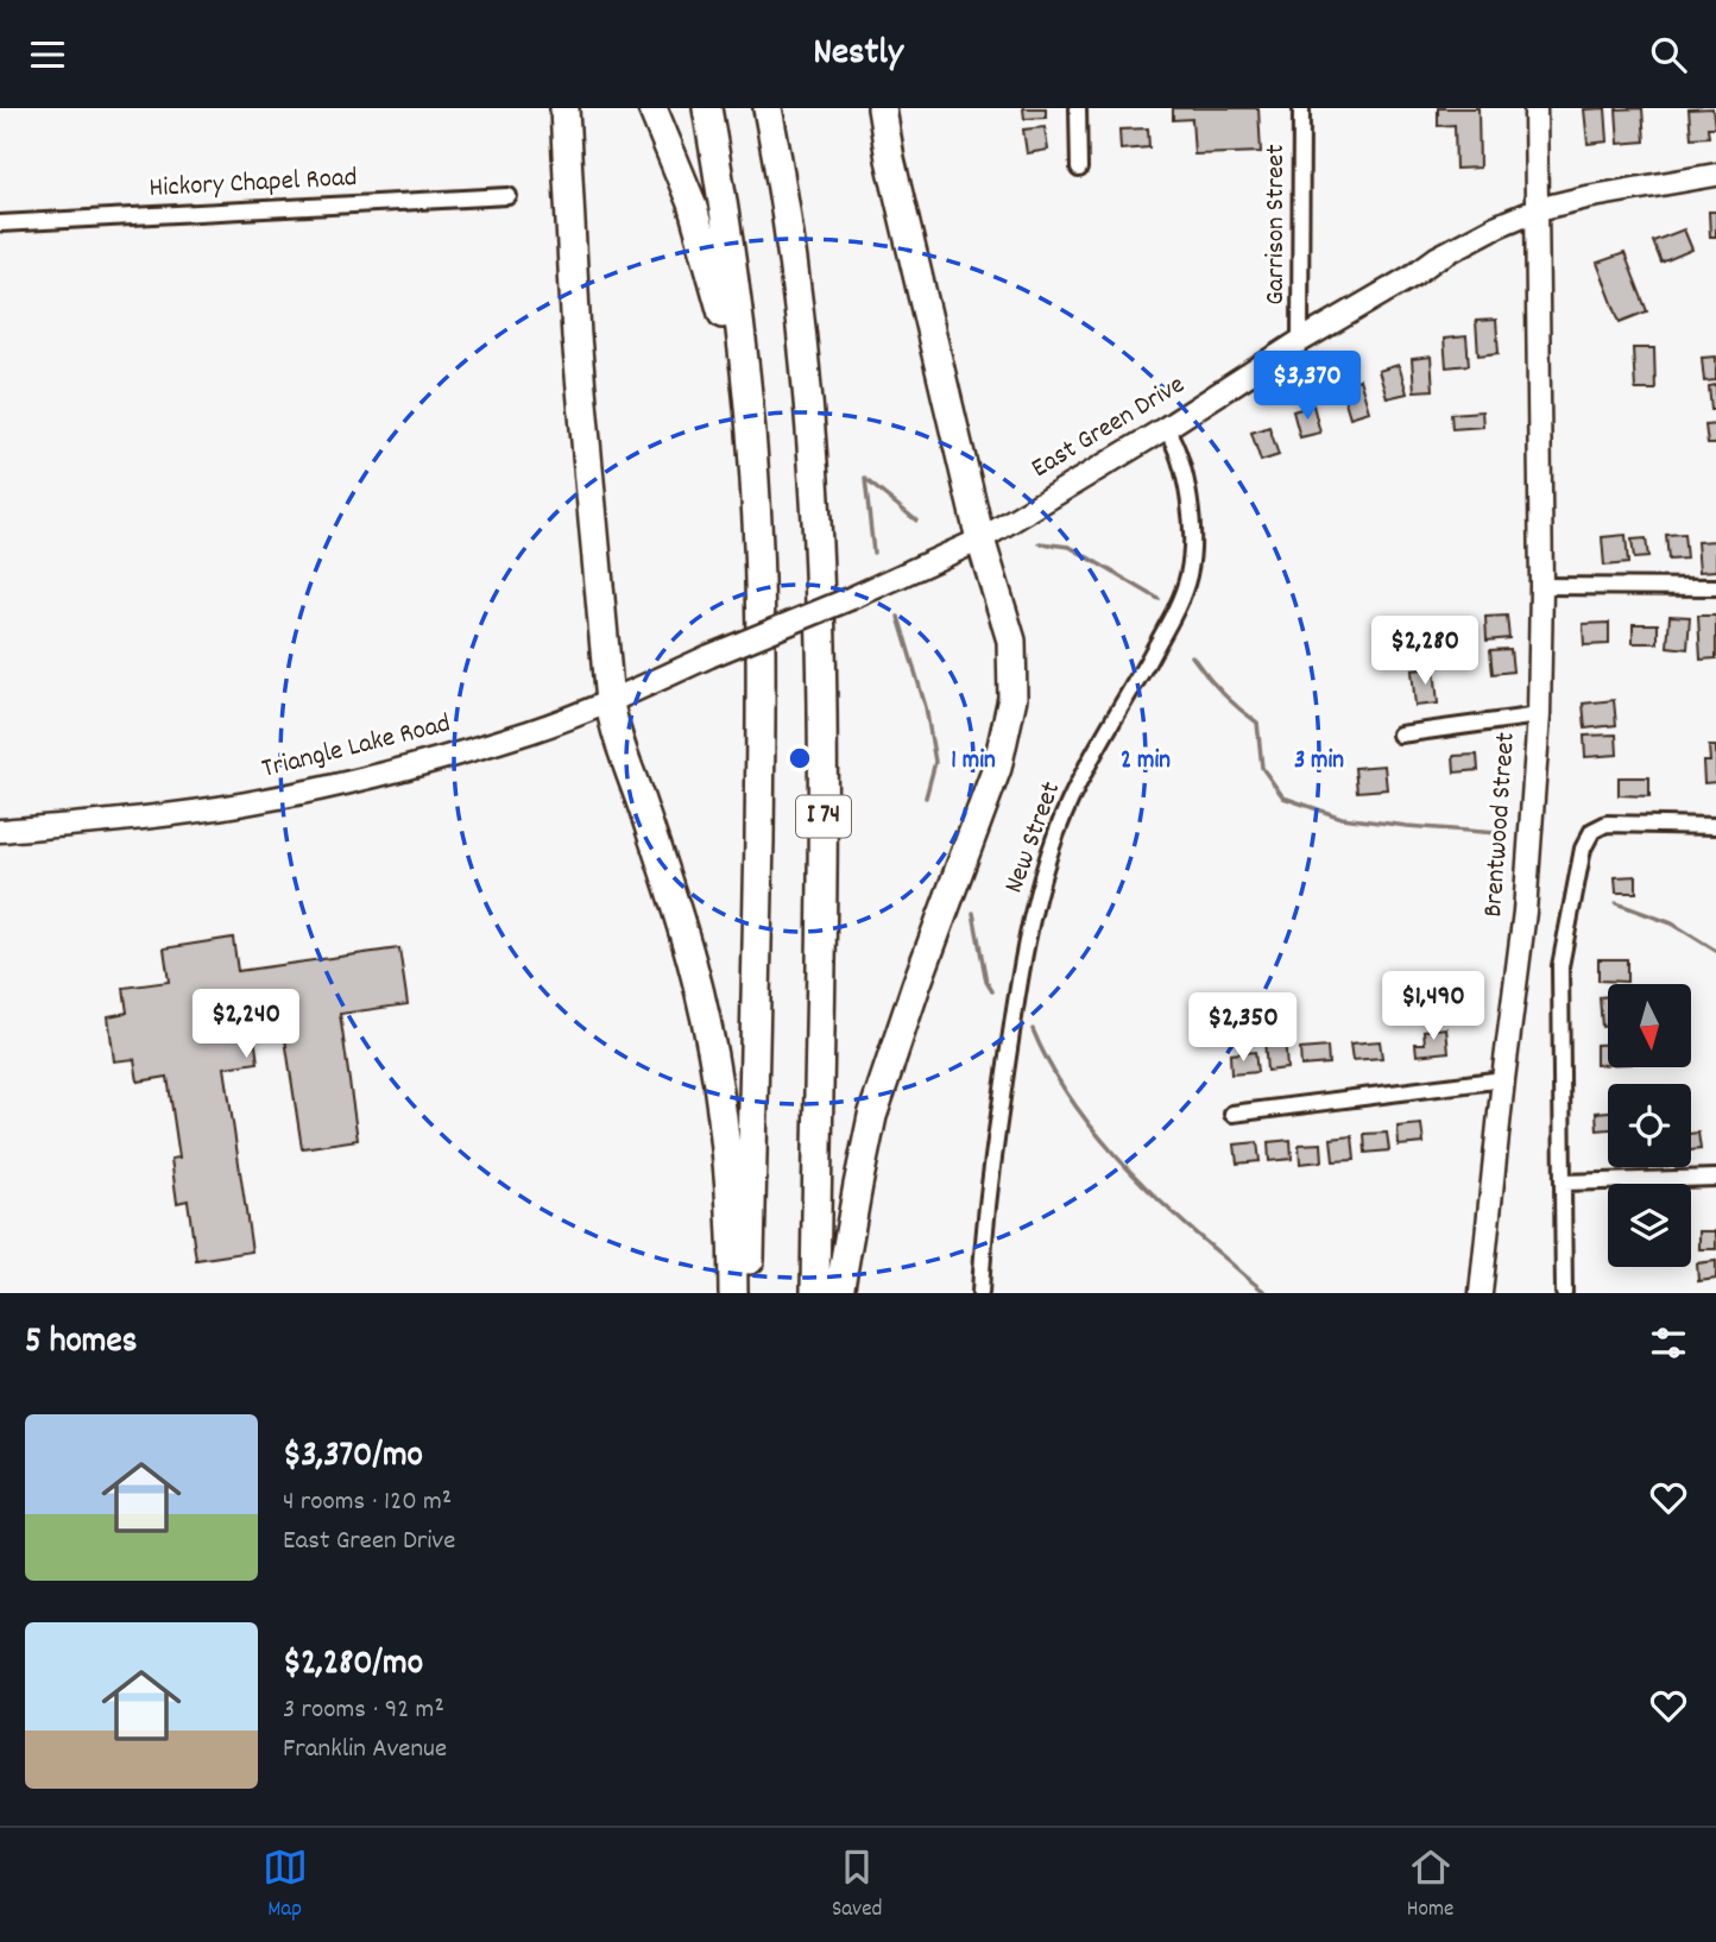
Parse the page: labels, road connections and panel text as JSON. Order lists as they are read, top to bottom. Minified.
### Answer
{"streets":{"highway":["I 74"],"main road":["East Green Drive","Triangle Lake Road","Brentwood Street"],"street":["Hickory Chapel Road","Garrison Street","New Street"]},"crossings":[["Garrison Street","East Green Drive"],["East Green Drive","Triangle Lake Road"],["East Green Drive","Brentwood Street"],["East Green Drive","New Street"]],"north":"bottom","page":{"header":"Nestly","price":["$3,370","$2,280","$1,490","$2,240","$2,350"],"heading":"5 homes","list":[{"name":"$3,370/mo","note":"4 rooms · 120 m² · East Green Drive"},{"name":"$2,280/mo","note":"3 rooms · 92 m² · Franklin Avenue"}],"tabs":["Map","Saved","Home"]},"rings":["1 min","2 min","3 min"]}
